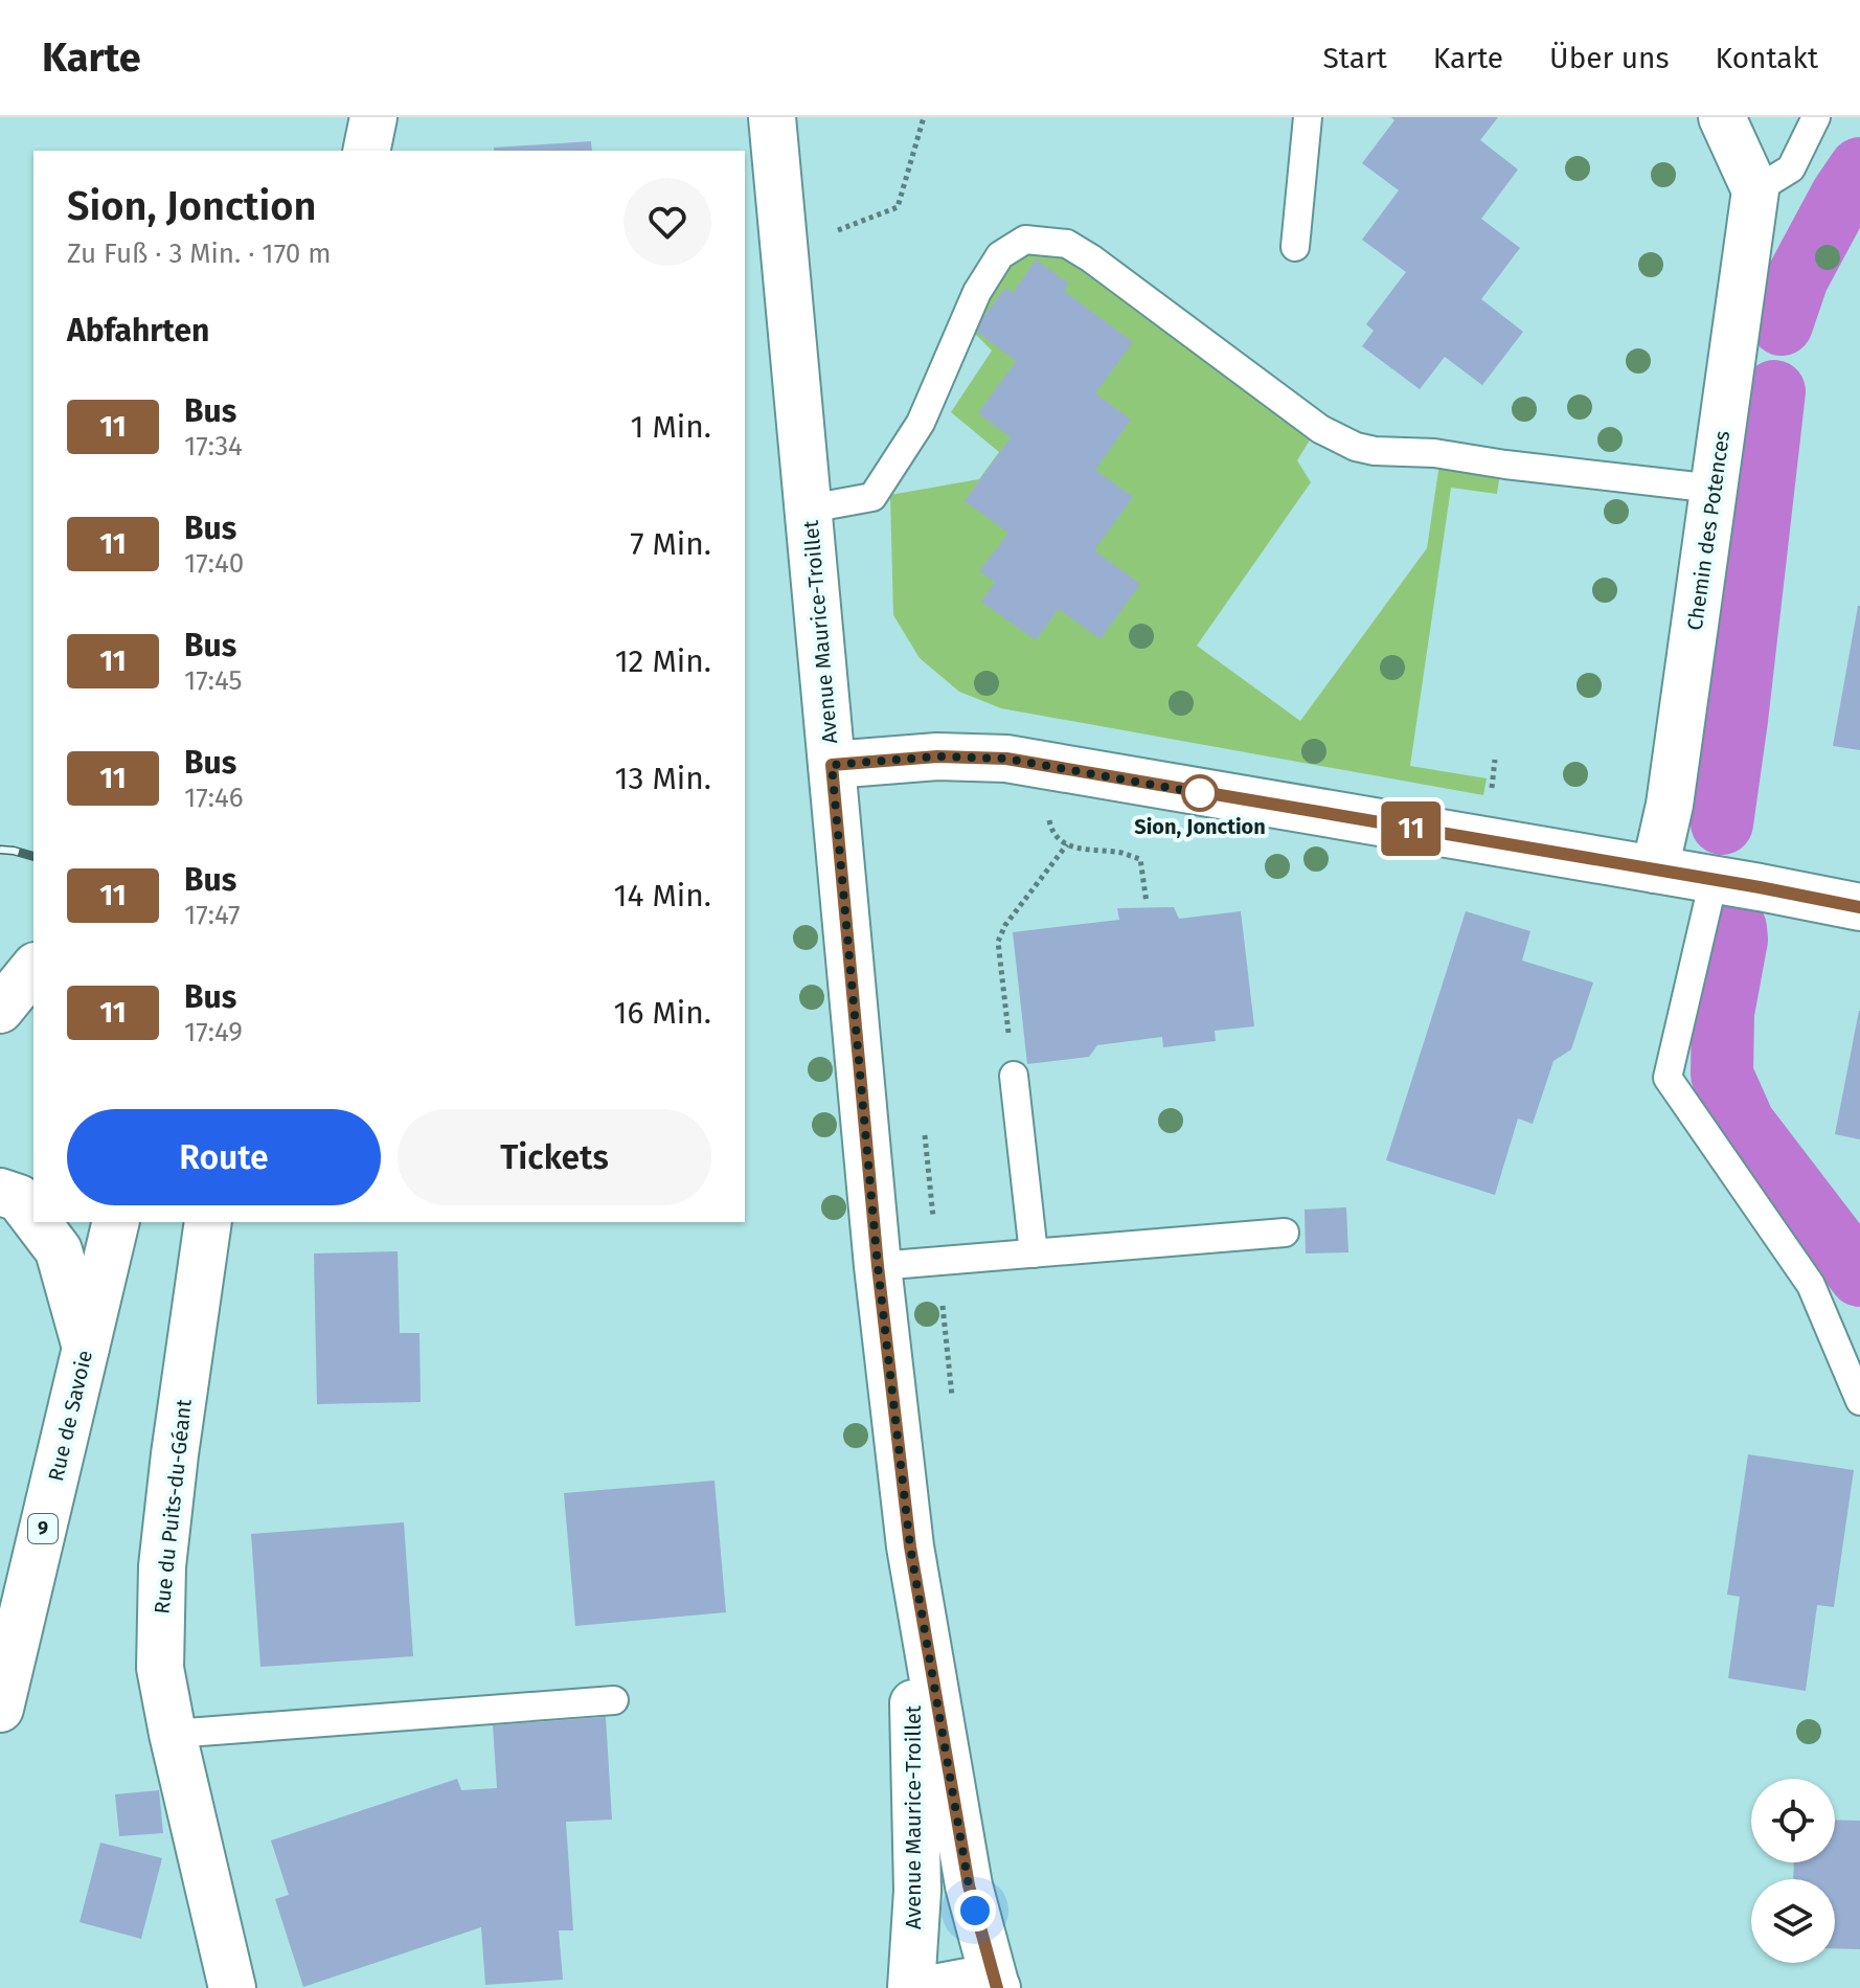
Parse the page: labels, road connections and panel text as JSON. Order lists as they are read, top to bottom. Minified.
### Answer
{"streets":{"street":["Chemin des Potences","Avenue Maurice-Troillet","Rue de Savoie","Rue du Puits-du-Géant","9"]},"places":["Sion, Jonction"],"lines":["bus line 11"],"page":{"header":"Karte","nav":["Start","Karte","Über uns","Kontakt"],"on_map":"11","heading":[["Sion, Jonction","Zu Fuß · 3 Min. · 170 m"],"Abfahrten"],"list":[{"mark":"11","name":"Bus","note":"17:34","value":"1 Min."},{"mark":"11","name":"Bus","note":"17:40","value":"7 Min."},{"mark":"11","name":"Bus","note":"17:45","value":"12 Min."},{"mark":"11","name":"Bus","note":"17:46","value":"13 Min."},{"mark":"11","name":"Bus","note":"17:47","value":"14 Min."},{"mark":"11","name":"Bus","note":"17:49","value":"16 Min."}],"buttons":["Route","Tickets"]}}
